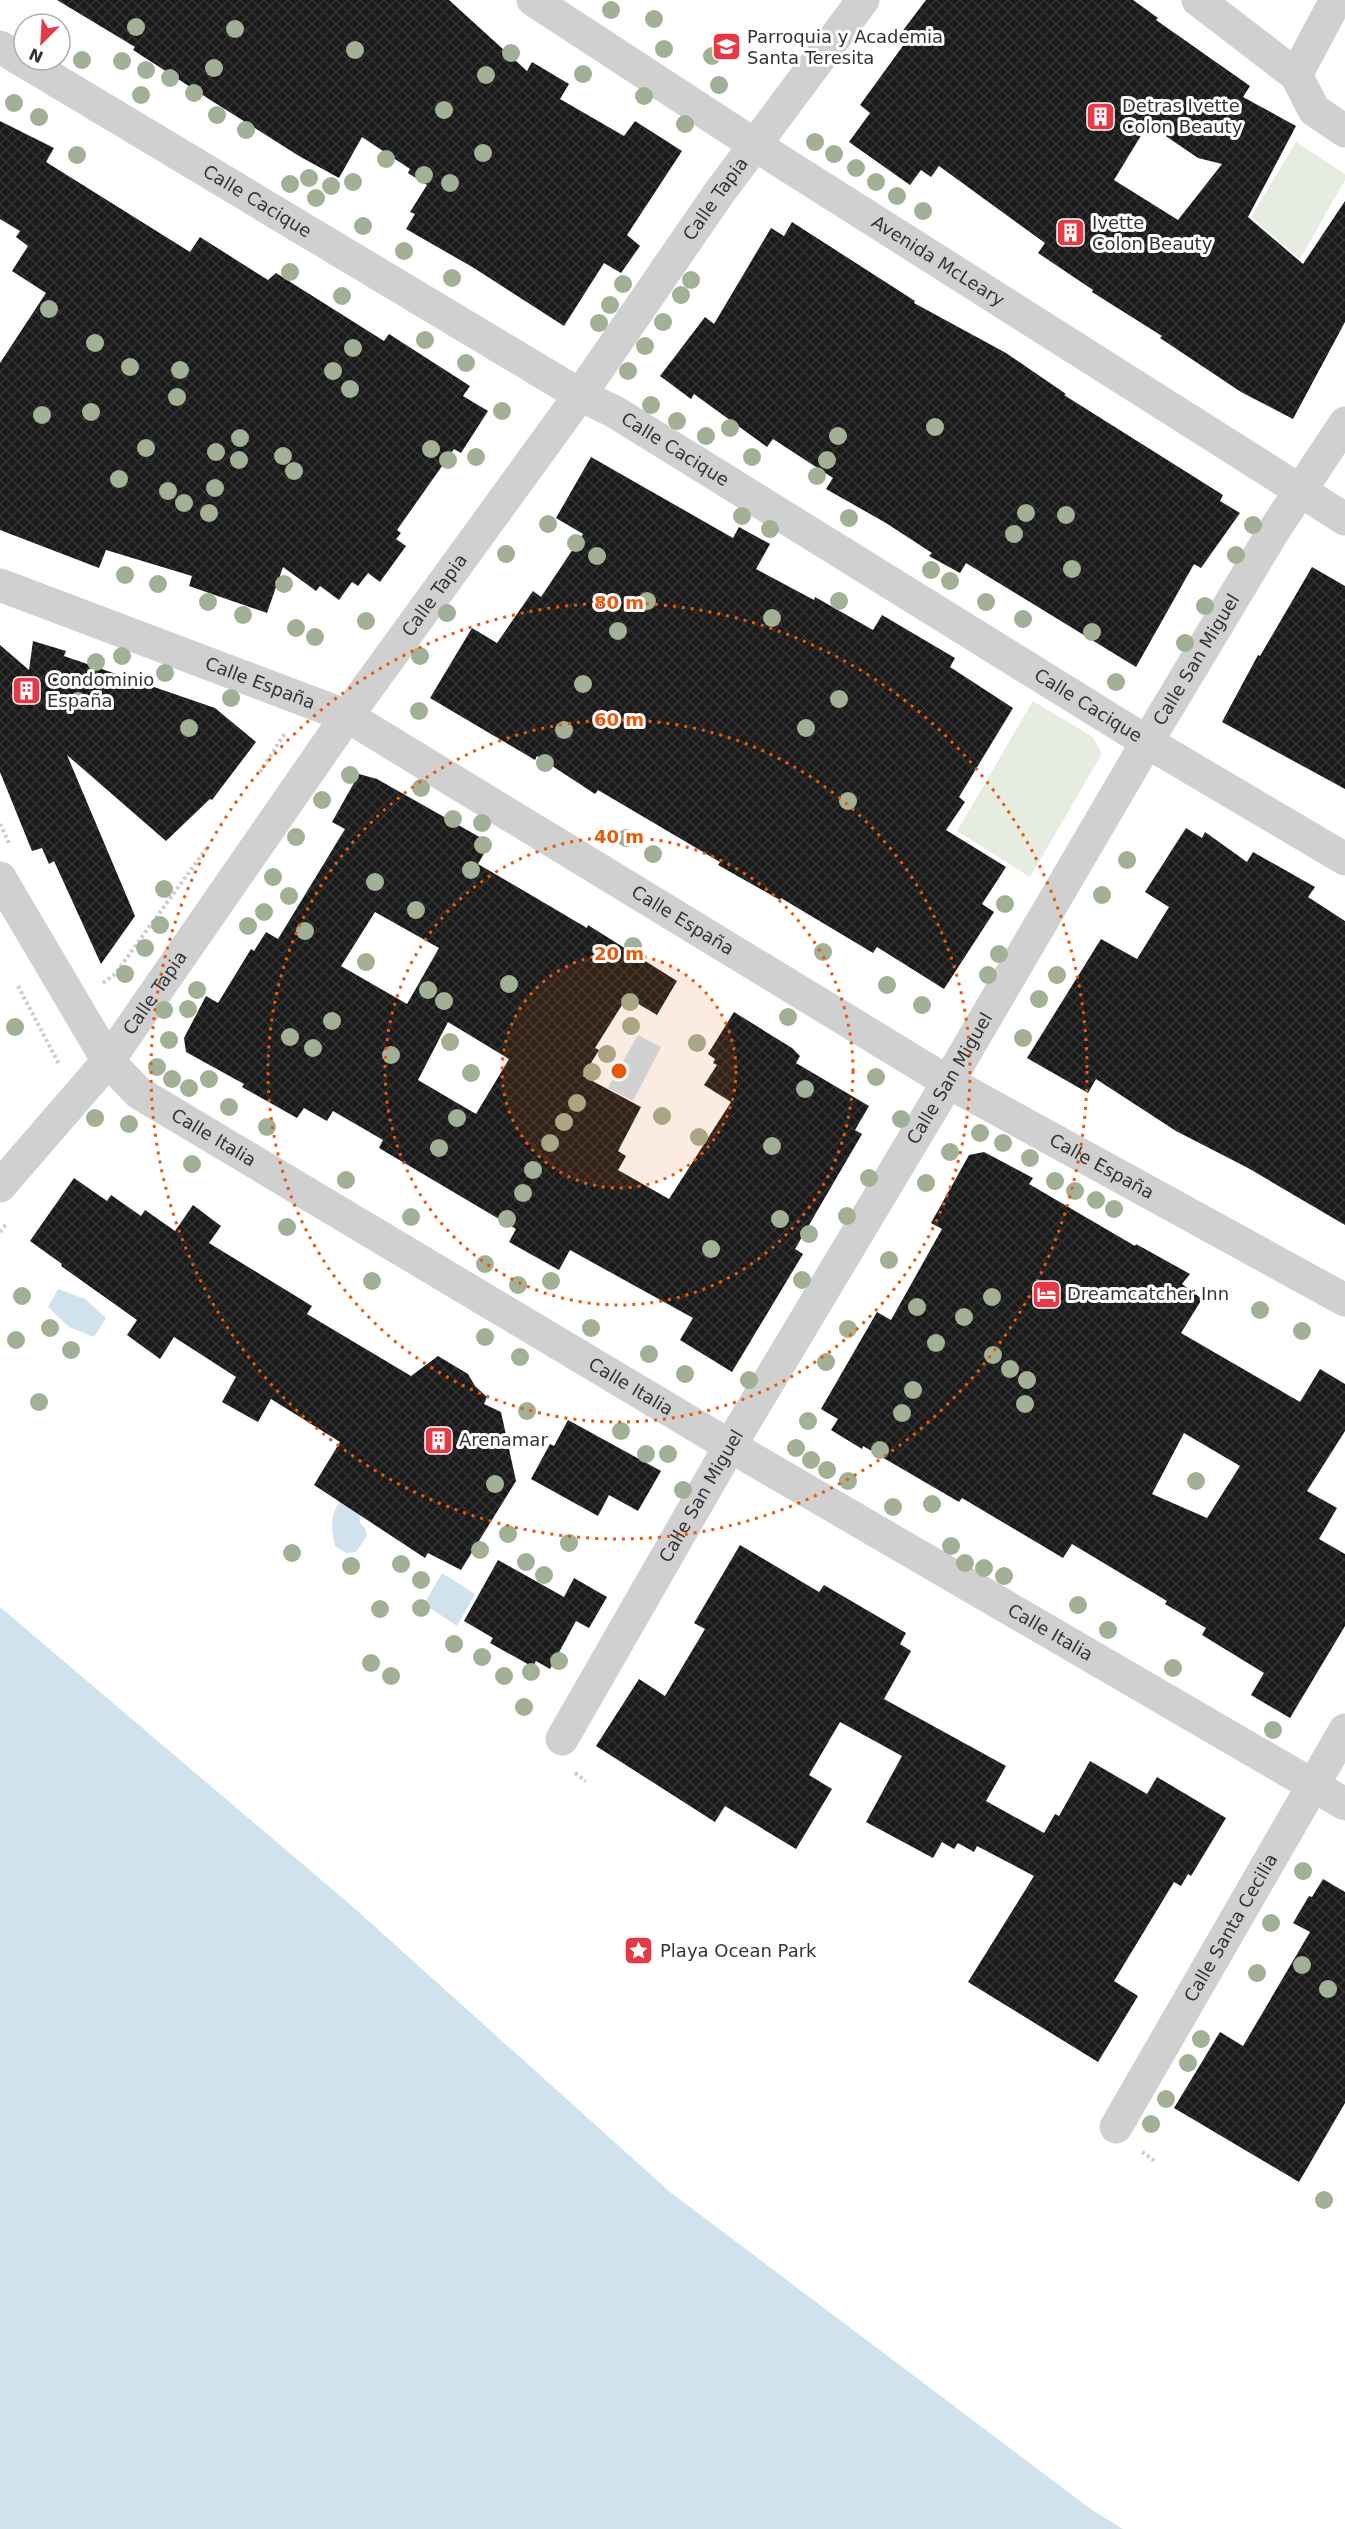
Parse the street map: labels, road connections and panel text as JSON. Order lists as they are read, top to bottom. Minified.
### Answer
{"streets":{"street":["Calle Tapia","Calle Cacique","Avenida McLeary","Calle San Miguel","Calle España","Calle Italia","Calle Santa Cecilia"]},"crossings":[["Calle Tapia","Calle Cacique"],["Calle Tapia","Avenida McLeary"],["Calle Tapia","Calle España"],["Calle Tapia","Calle Italia"],["Calle Cacique","Calle San Miguel"],["Avenida McLeary","Calle San Miguel"],["Calle San Miguel","Calle España"],["Calle San Miguel","Calle Italia"],["Calle Italia","Calle Santa Cecilia"]],"places":{"school or university":["Parroquia y Academia Santa Teresita"],"building":["Detras Ivette Colon Beauty","Ivette Colon Beauty","Condominio España","Arenamar"],"hotel":["Dreamcatcher Inn"],"place":["Playa Ocean Park"]},"north":"bottom left","rings":["80 m","60 m","40 m","20 m"]}
